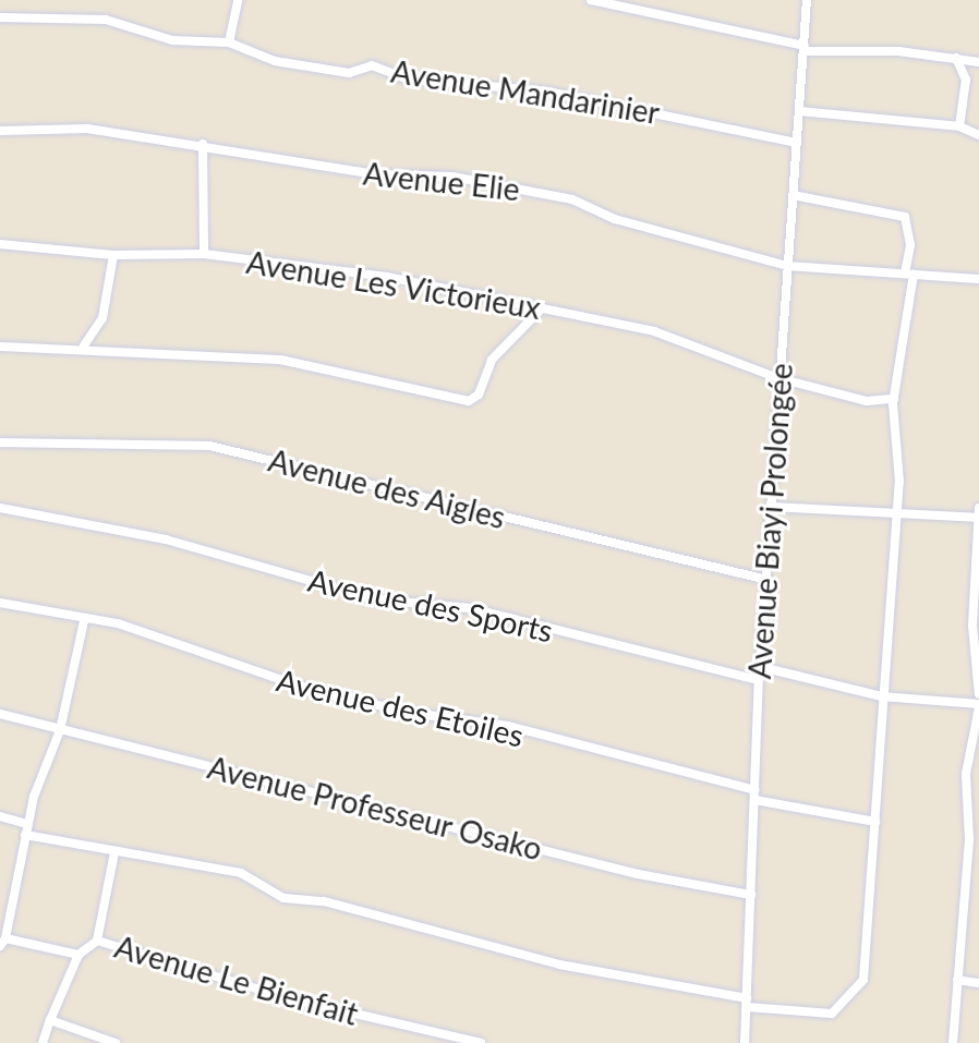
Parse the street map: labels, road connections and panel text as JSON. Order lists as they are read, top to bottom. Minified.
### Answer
{"streets":{"street":["Avenue Mandarinier","Avenue Elie","Avenue Les Victorieux","Avenue des Aigles","Avenue Biayi Prolongée","Avenue des Sports","Avenue des Etoiles","Avenue Professeur Osako","Avenue Le Bienfait"]},"crossings":[["Avenue Mandarinier","Avenue Biayi Prolongée"],["Avenue Elie","Avenue Biayi Prolongée"],["Avenue Les Victorieux","Avenue Biayi Prolongée"],["Avenue des Aigles","Avenue Biayi Prolongée"],["Avenue Biayi Prolongée","Avenue des Sports"],["Avenue Biayi Prolongée","Avenue des Etoiles"],["Avenue Biayi Prolongée","Avenue Professeur Osako"]]}
